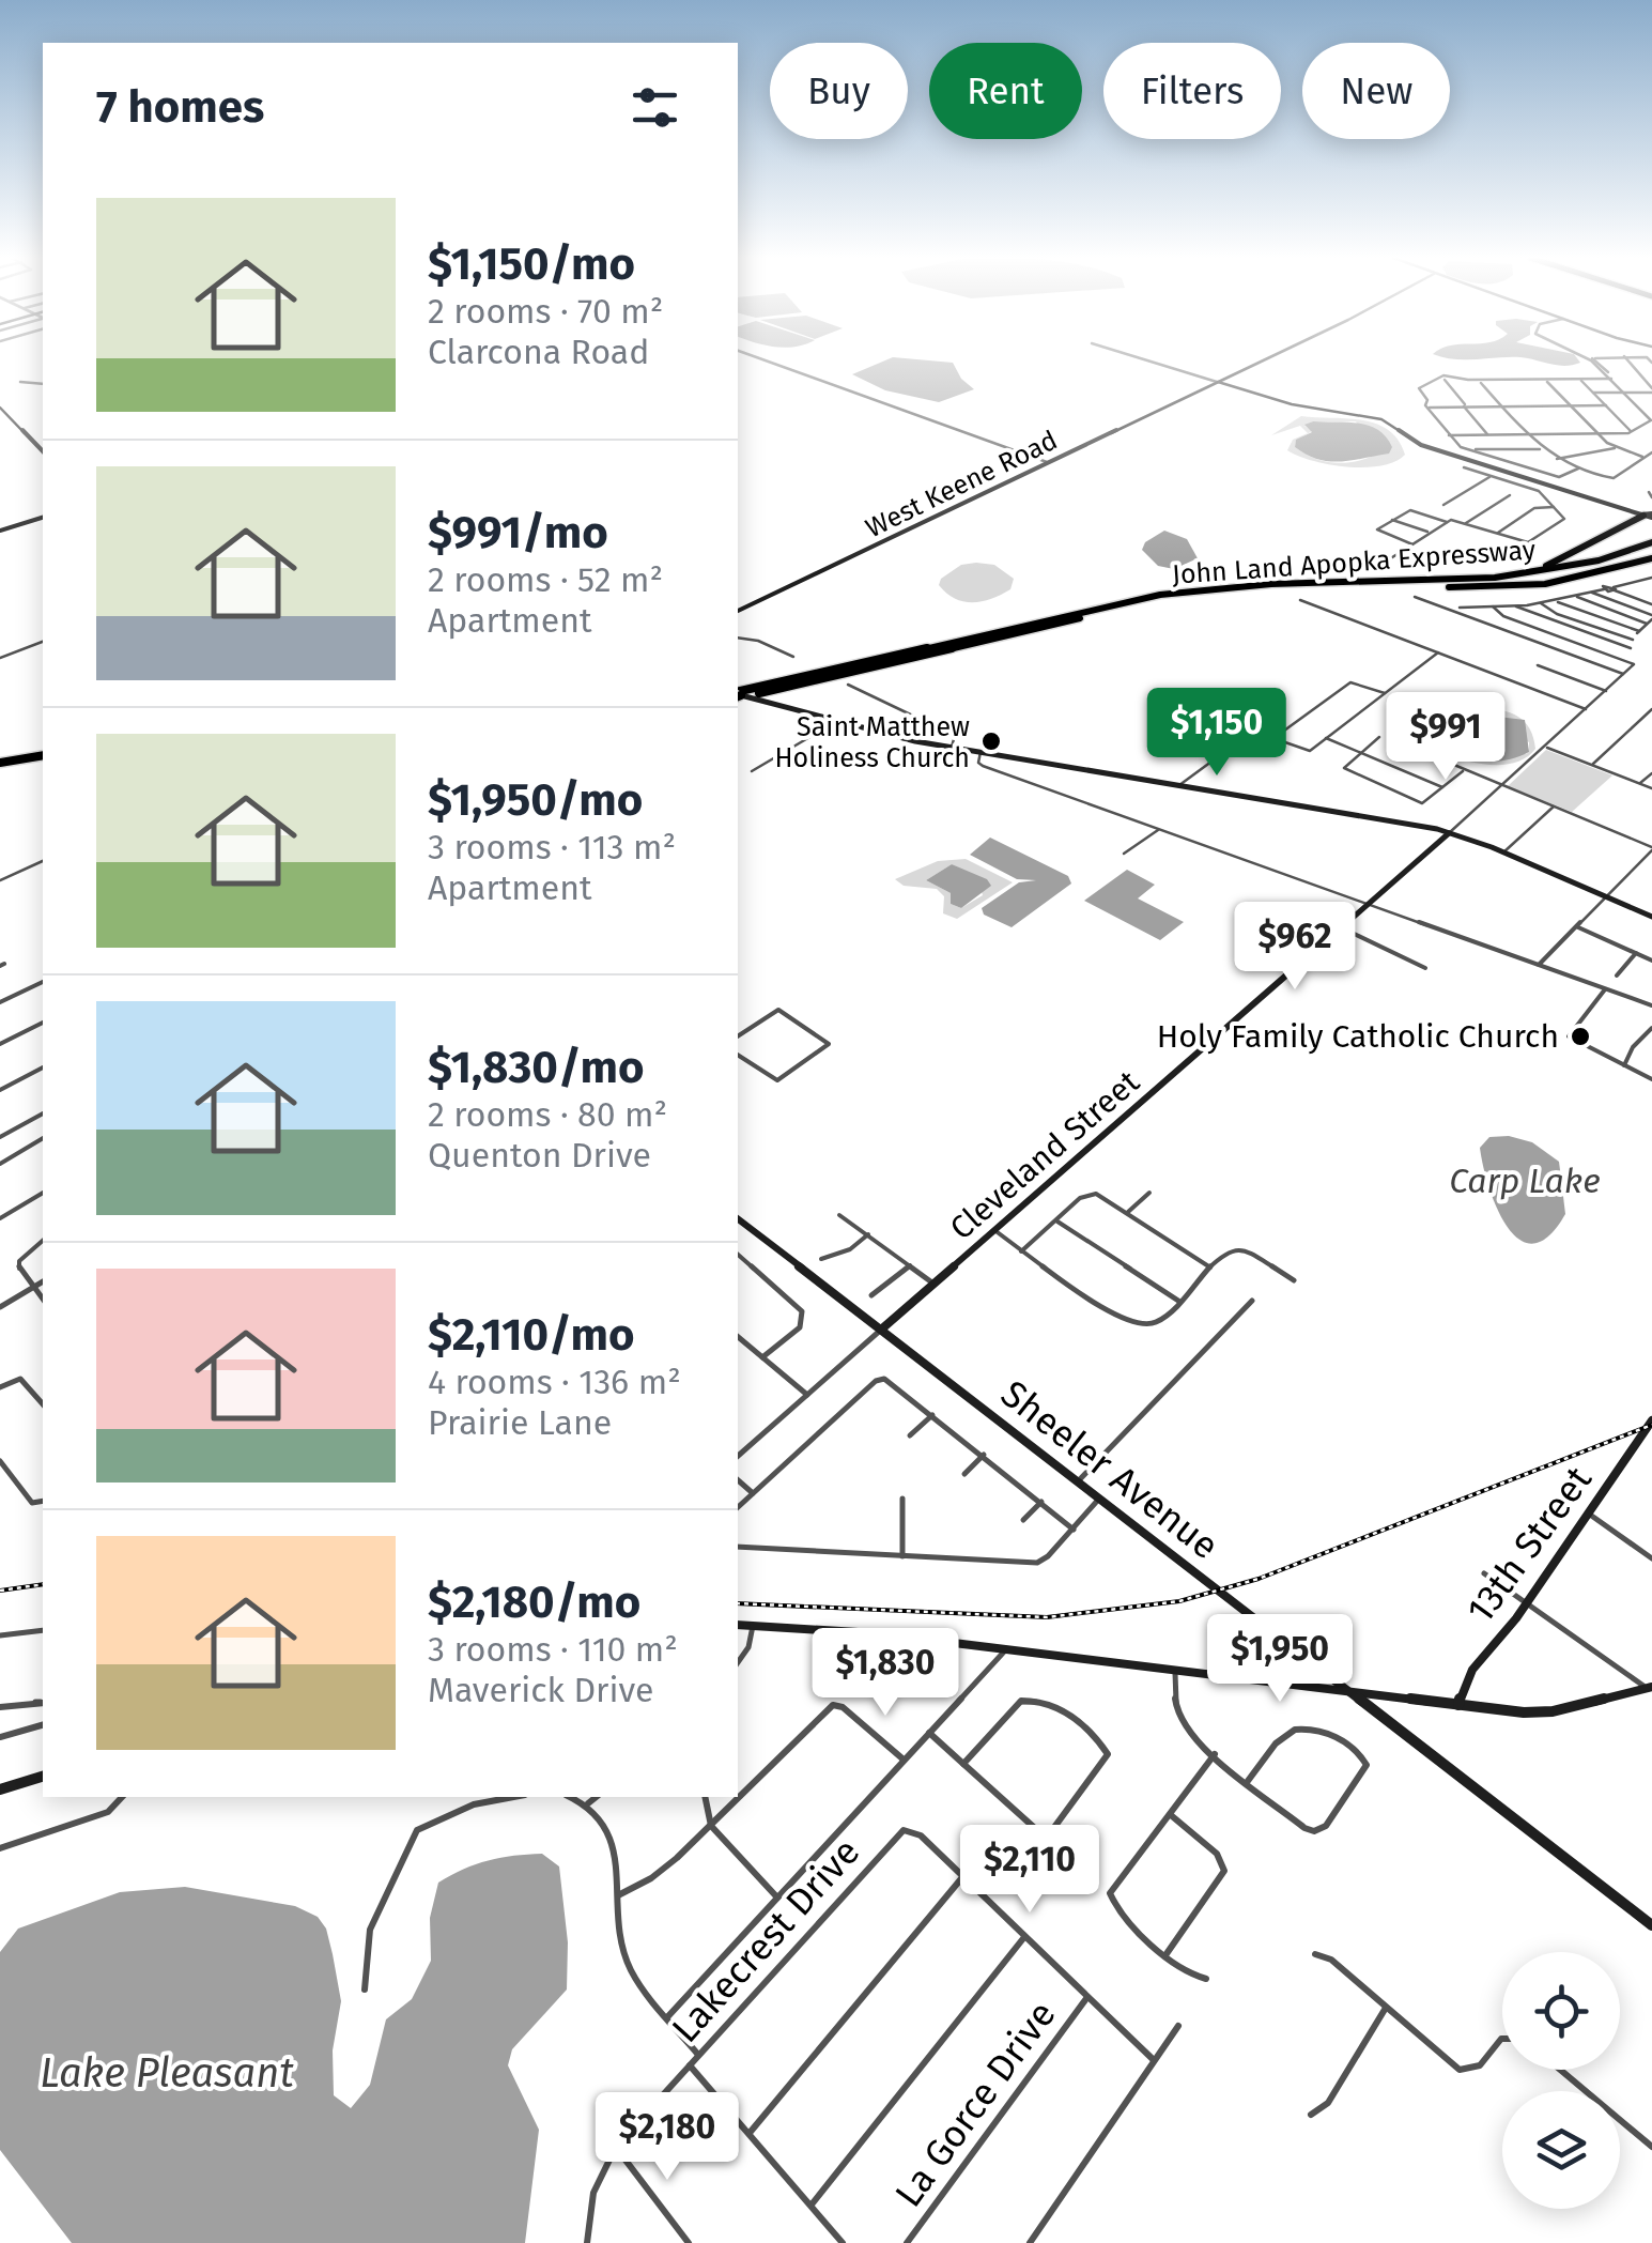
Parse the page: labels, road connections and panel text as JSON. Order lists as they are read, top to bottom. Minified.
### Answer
{"streets":{"highway":["John Land Apopka Expressway"],"main road":["Cleveland Street"],"street":["West Keene Road","Sheeler Avenue","13th Street","Lakecrest Drive","La Gorce Drive"]},"crossings":[["Cleveland Street","Sheeler Avenue"]],"water":["Carp Lake","Lake Pleasant"],"places":["Saint Matthew Holiness Church","Holy Family Catholic Church"],"page":{"chip":["Buy","Rent","Filters","New"],"heading":"7 homes","list":[{"name":"$1,150/mo","note":"2 rooms · 70 m² · Clarcona Road"},{"name":"$991/mo","note":"2 rooms · 52 m² · Apartment"},{"name":"$1,950/mo","note":"3 rooms · 113 m² · Apartment"},{"name":"$1,830/mo","note":"2 rooms · 80 m² · Quenton Drive"},{"name":"$2,110/mo","note":"4 rooms · 136 m² · Prairie Lane"},{"name":"$2,180/mo","note":"3 rooms · 110 m² · Maverick Drive"}],"price":["$1,150","$991","$962","$1,950","$1,830","$2,110","$2,180"]}}
